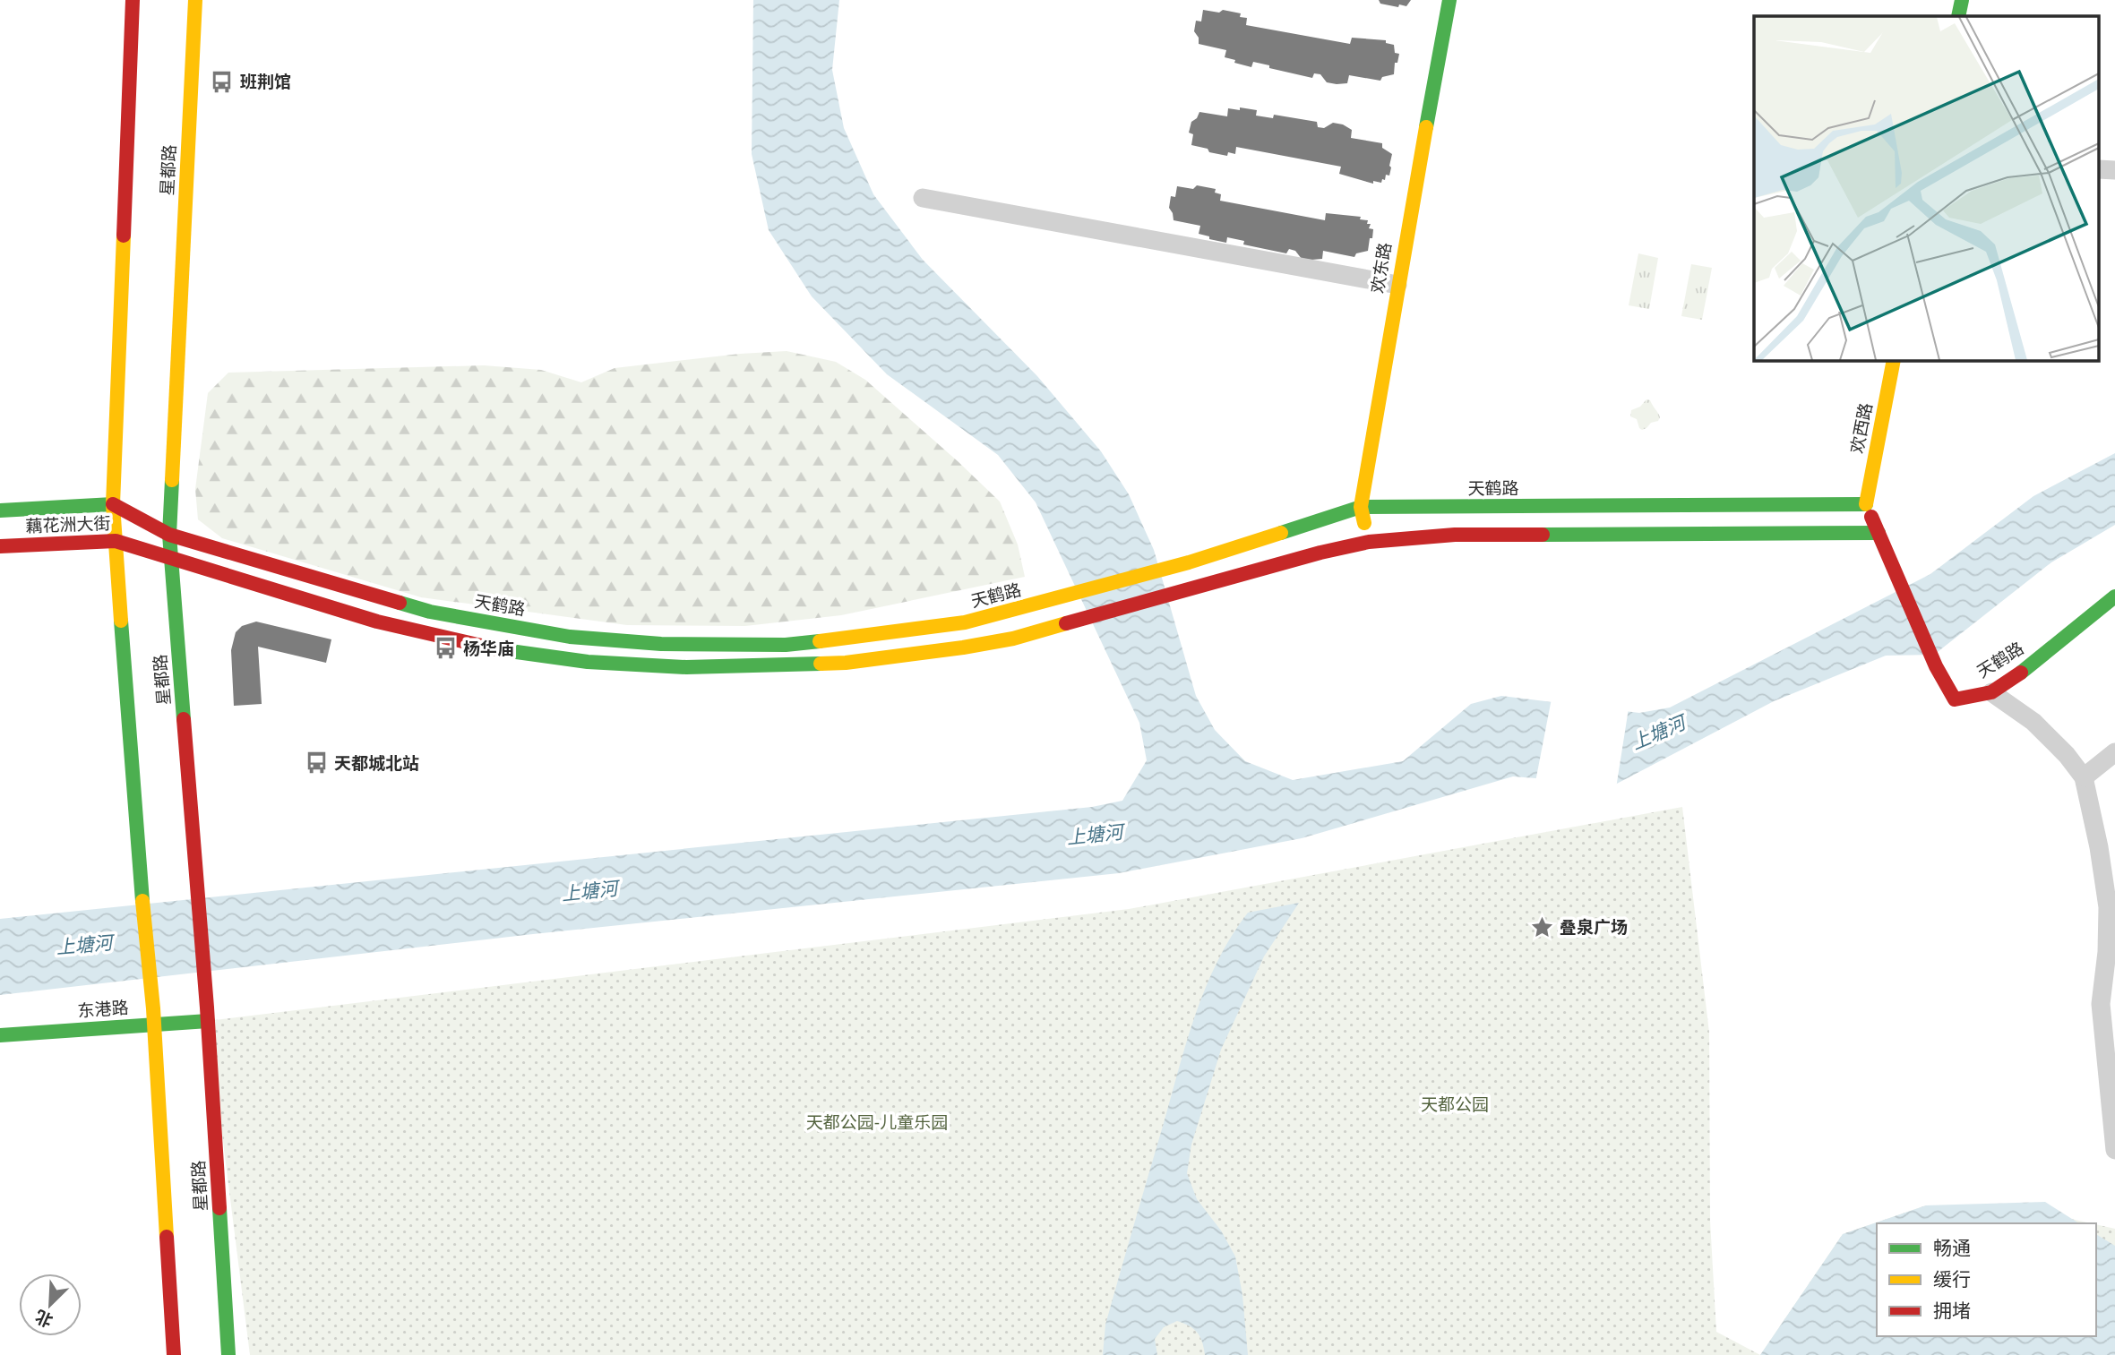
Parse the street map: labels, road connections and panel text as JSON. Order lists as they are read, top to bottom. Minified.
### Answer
{"streets":{"main road":["星都路","欢东路","欢西路","天鹤路","藕花洲大街","东港路"]},"crossings":[["星都路","天鹤路"],["星都路","藕花洲大街"],["星都路","东港路"],["欢东路","天鹤路"],["欢西路","天鹤路"],["天鹤路","藕花洲大街"]],"water":["上塘河"],"parks":["天都公园","天都公园-儿童乐园"],"places":{"bus stop":["班荆馆","杨华庙","天都城北站"],"place":["叠泉广场"]},"legend":["畅通","缓行","拥堵"],"north":"bottom left"}
